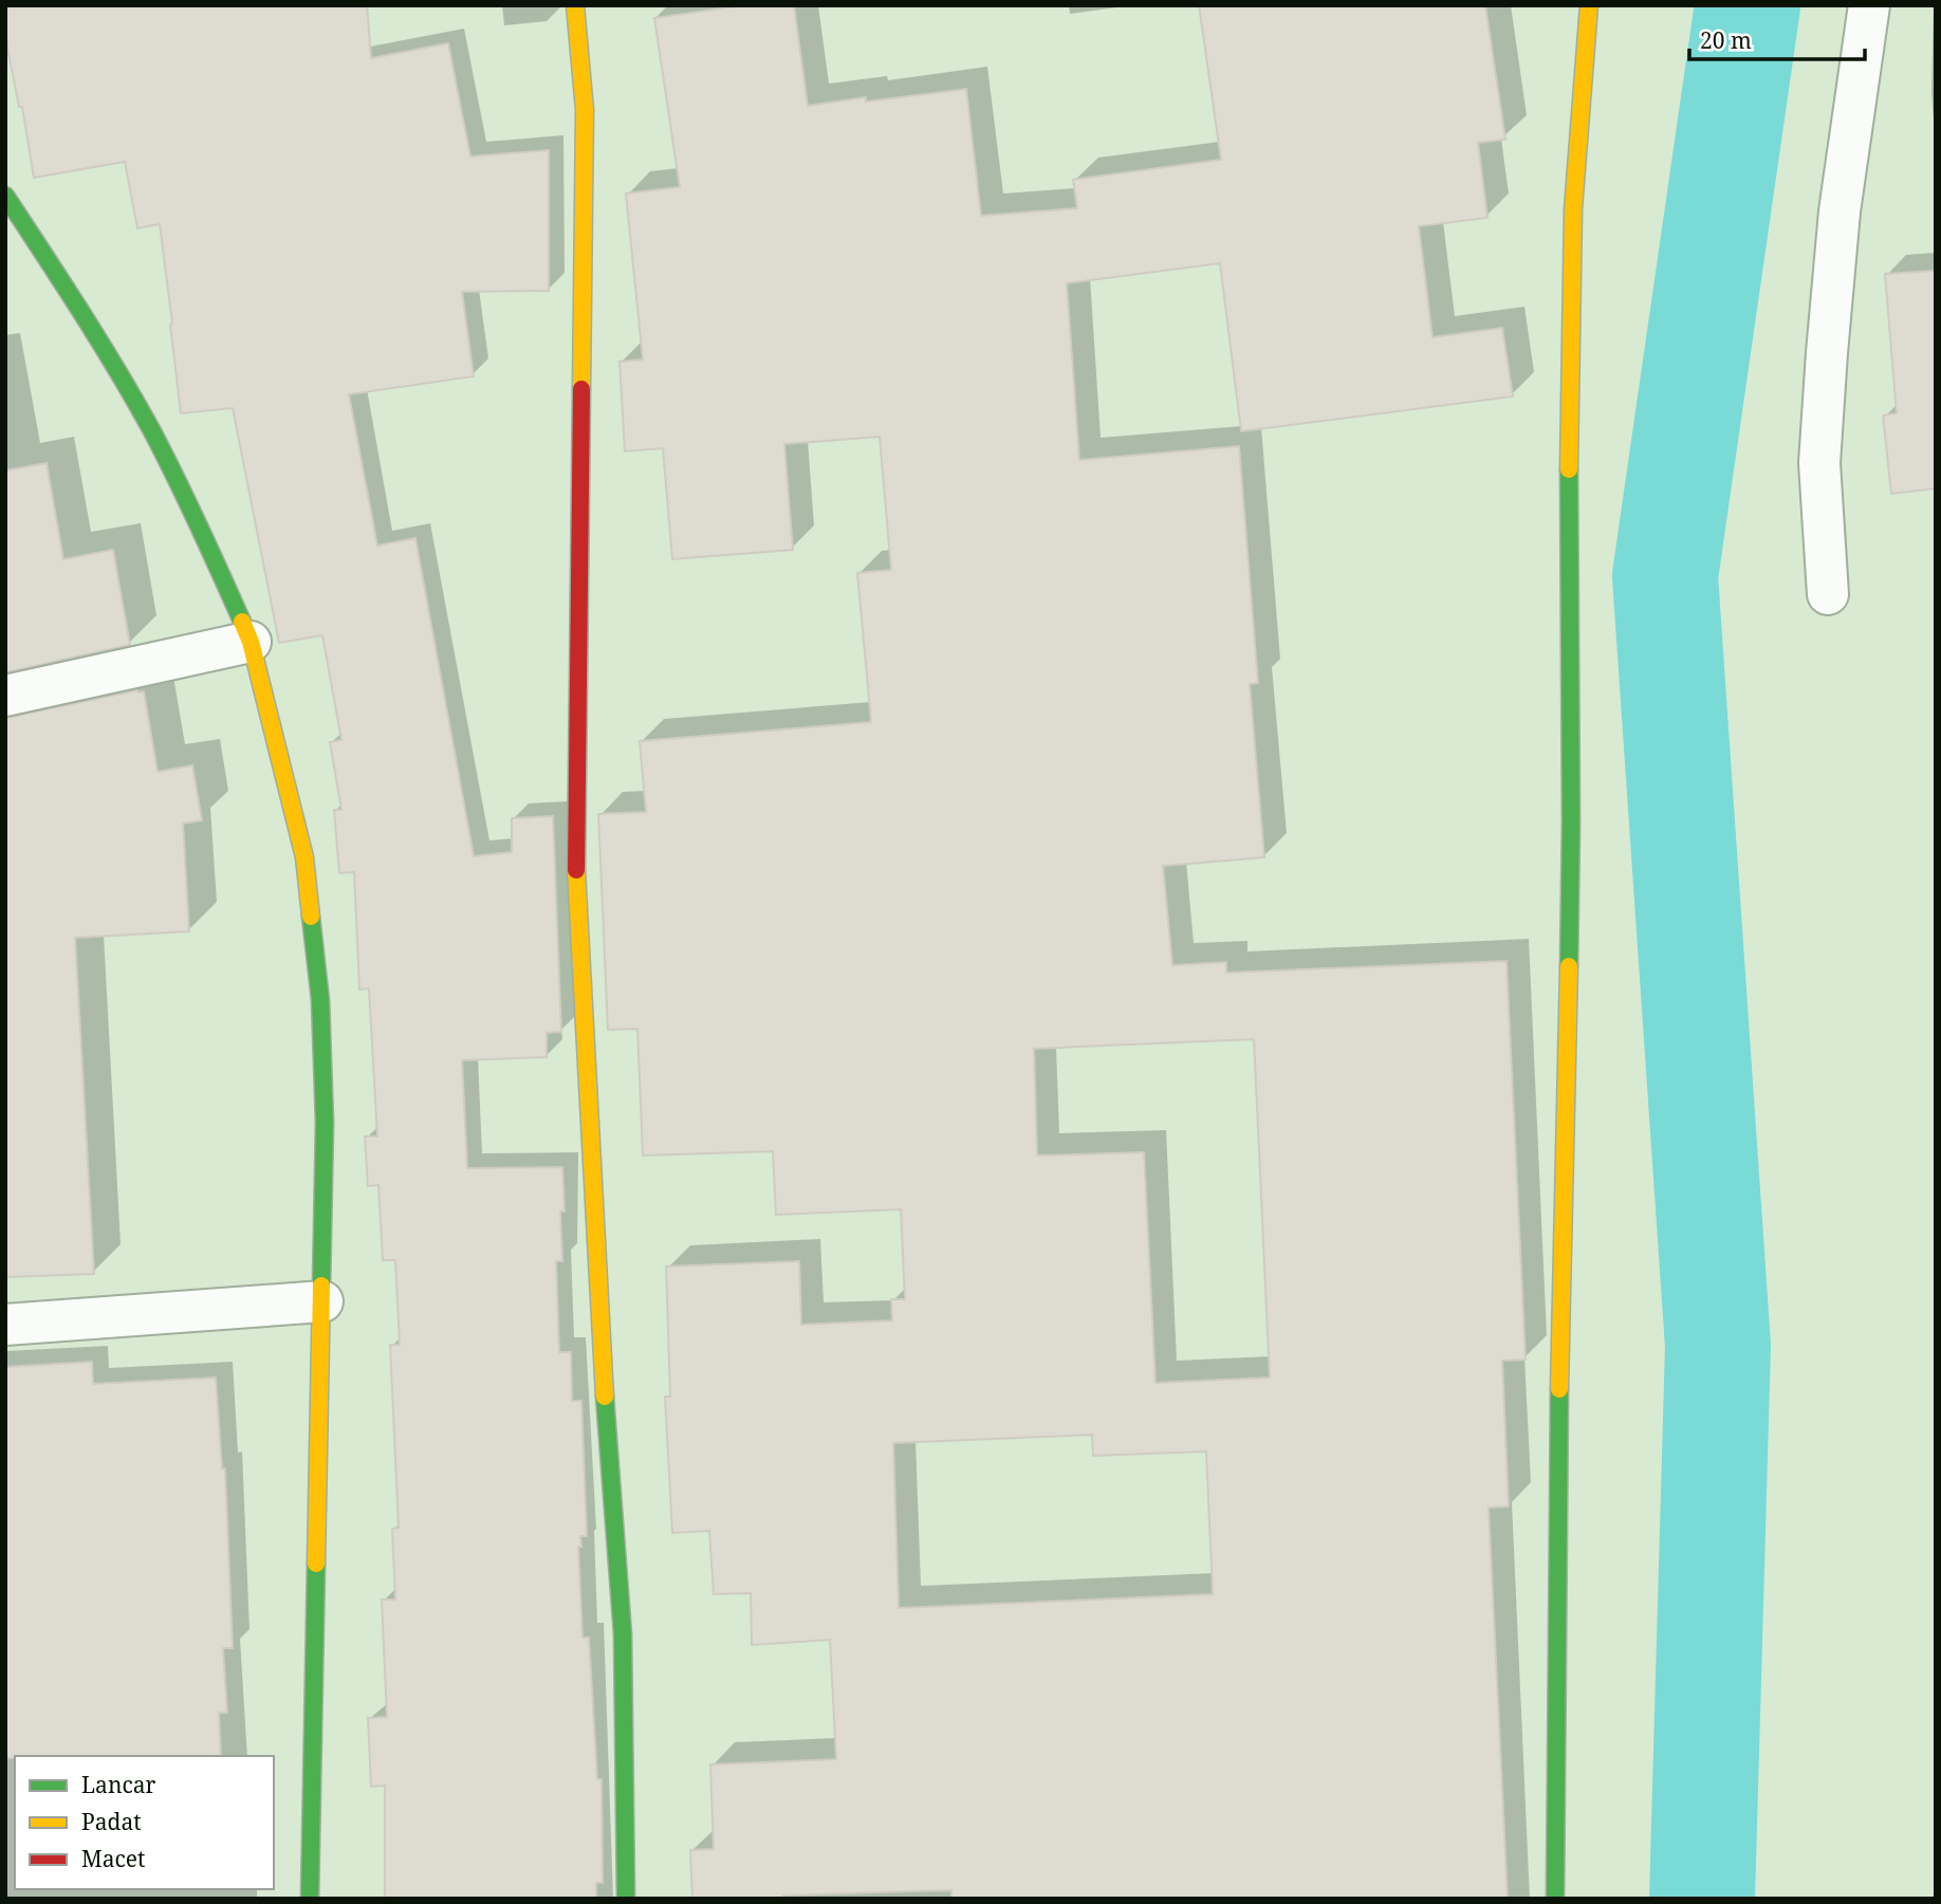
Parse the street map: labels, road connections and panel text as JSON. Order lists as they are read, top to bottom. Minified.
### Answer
{"legend":["Lancar","Padat","Macet"],"scale_bar":"20 m"}
